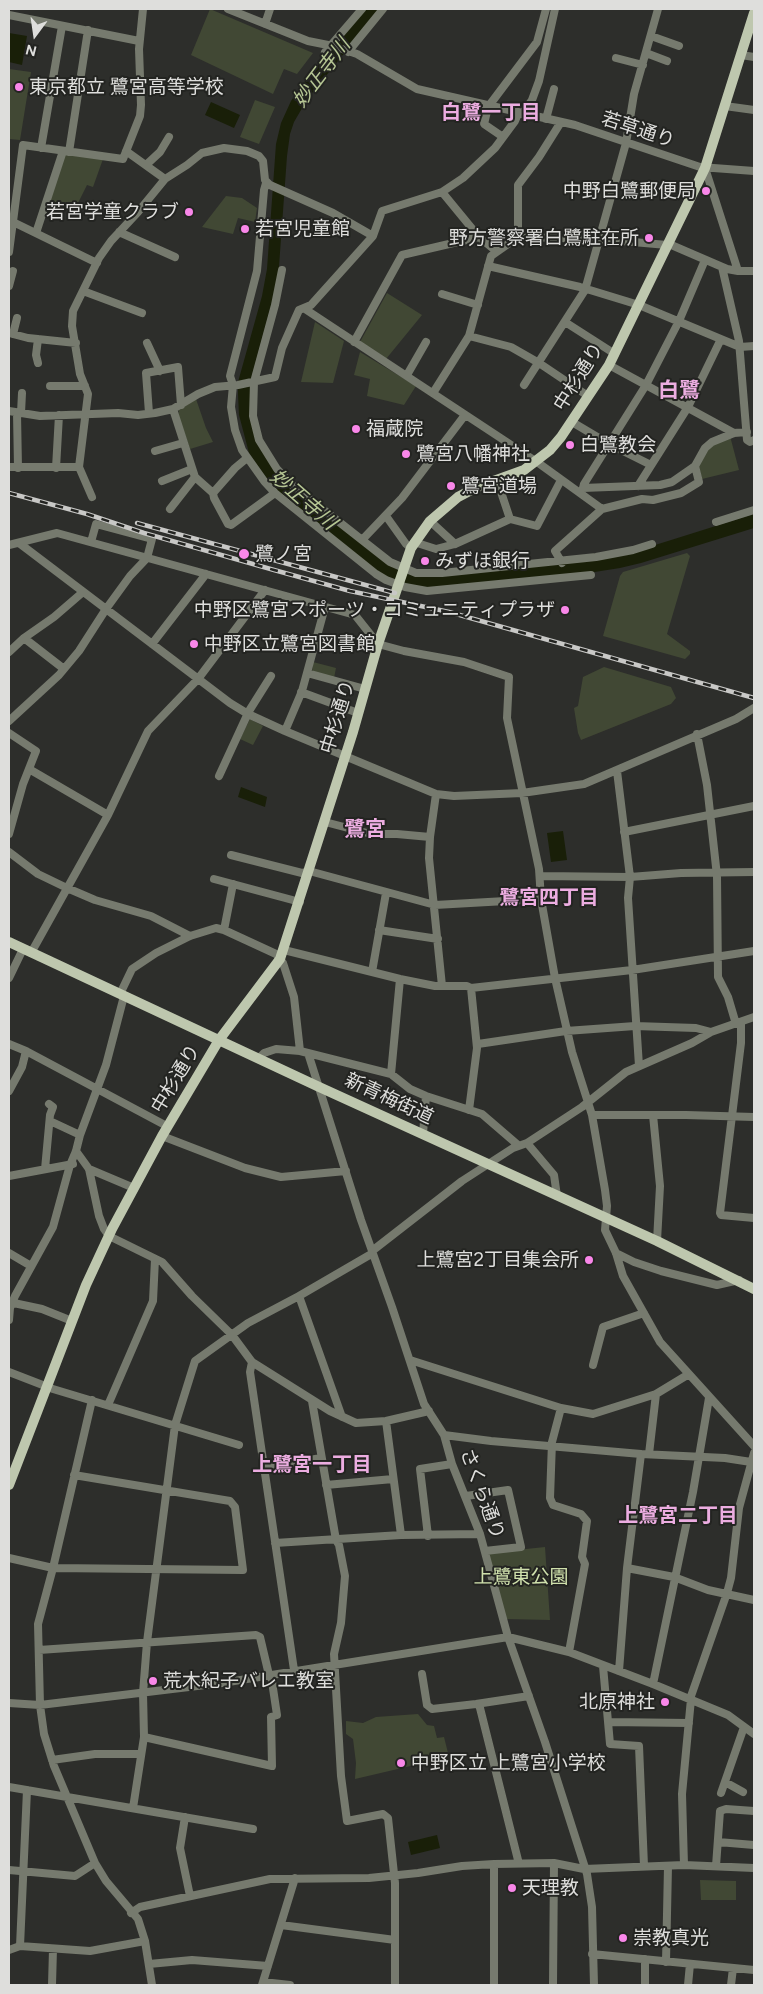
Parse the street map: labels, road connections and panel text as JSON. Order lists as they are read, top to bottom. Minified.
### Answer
{"streets":{"main road":["中杉通り","新青梅街道"],"street":["若草通り","さくら通り"]},"crossings":[["若草通り","中杉通り"],["中杉通り","新青梅街道"],["中杉通り","さくら通り"],["新青梅街道","さくら通り"]],"districts":["白鷺一丁目","白鷺","鷺宮","鷺宮四丁目","上鷺宮一丁目","上鷺宮二丁目"],"water":["妙正寺川"],"parks":["上鷺東公園"],"places":["東京都立 鷺宮高等学校","中野白鷺郵便局","若宮学童クラブ","若宮児童館","野方警察署白鷺駐在所","福蔵院","白鷺教会","鷺宮八幡神社","鷺宮道場","鷺ノ宮","みずほ銀行","中野区鷺宮スポーツ・コミュニティプラザ","中野区立鷺宮図書館","上鷺宮2丁目集会所","荒木紀子バレエ教室","北原神社","中野区立 上鷺宮小学校","天理教","崇教真光"],"north":"bottom"}
